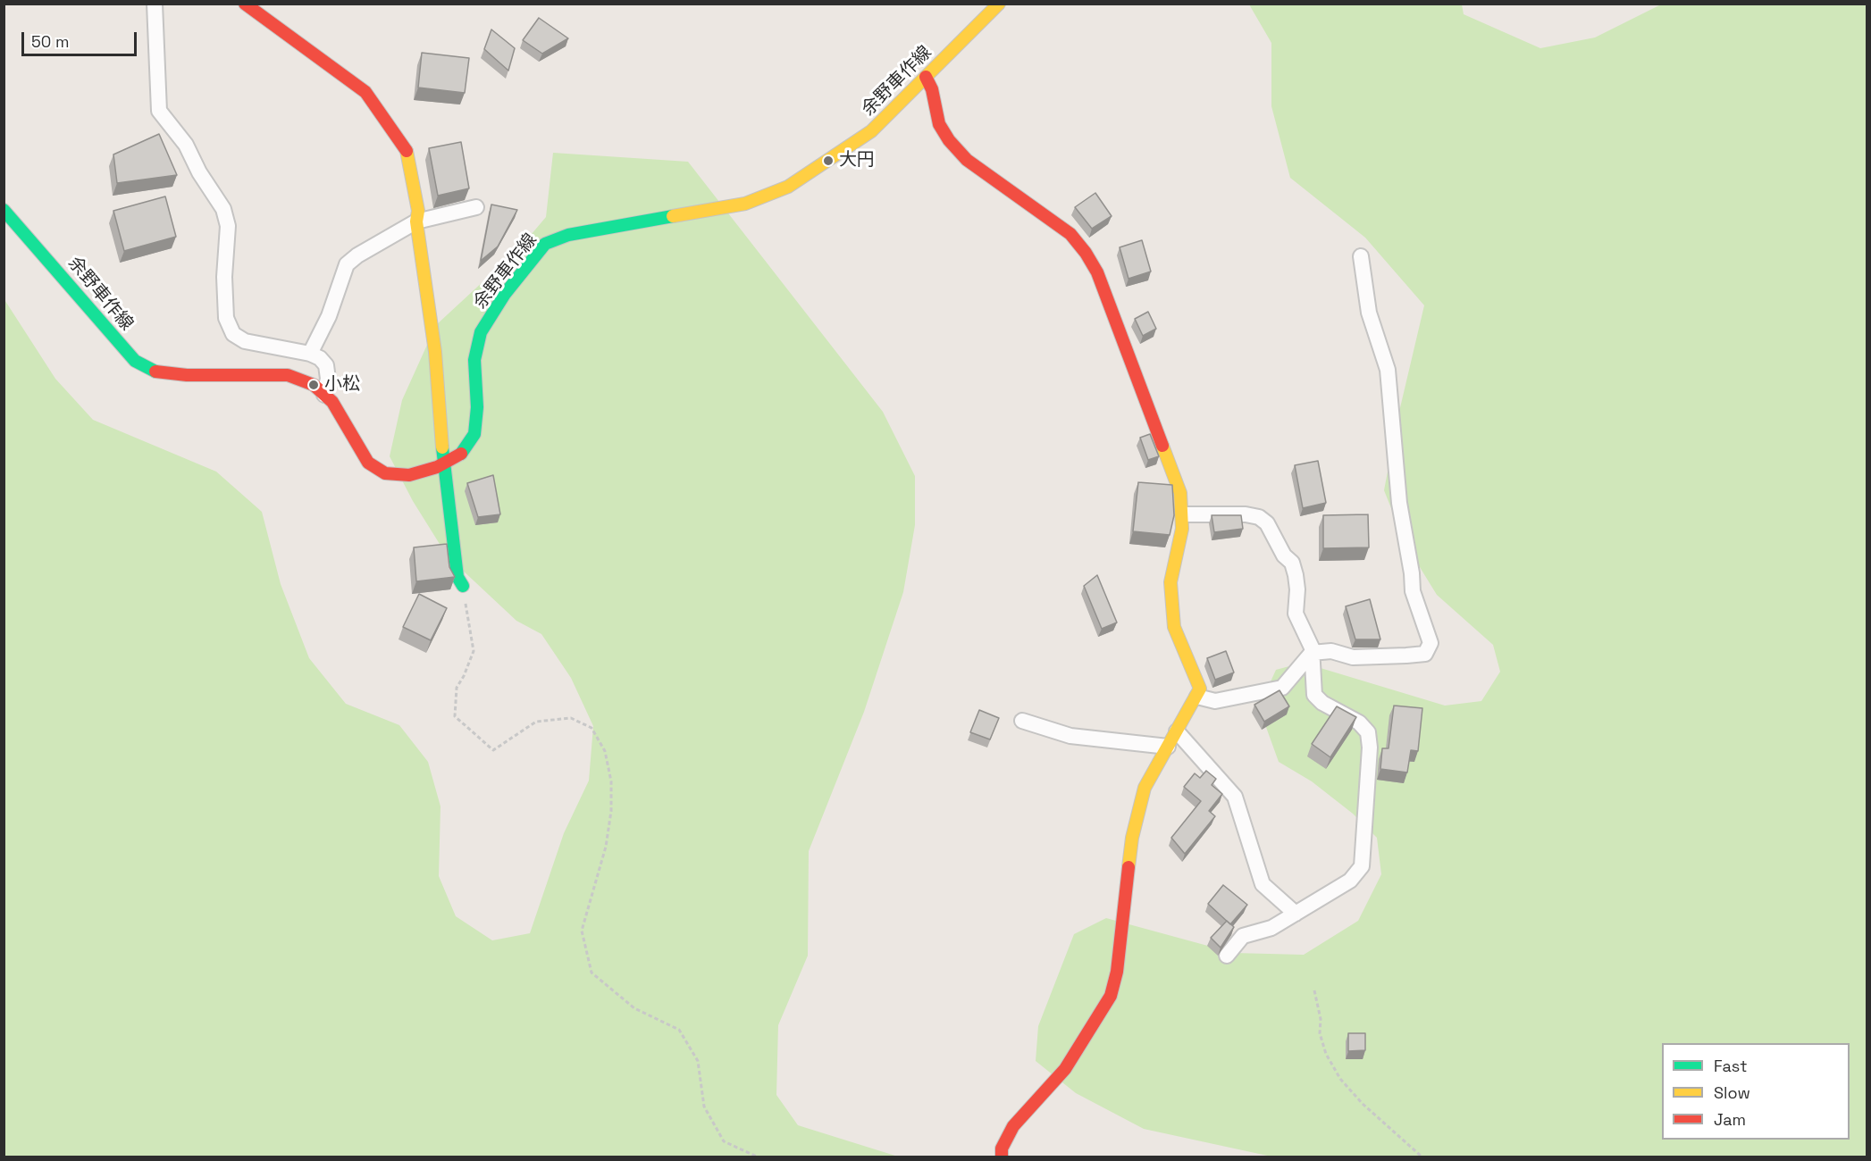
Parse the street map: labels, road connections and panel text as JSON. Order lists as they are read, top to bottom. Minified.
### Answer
{"streets":{"street":["余野車作線"]},"places":["大円","小松"],"legend":["Fast","Slow","Jam"],"scale_bar":"50 m"}
